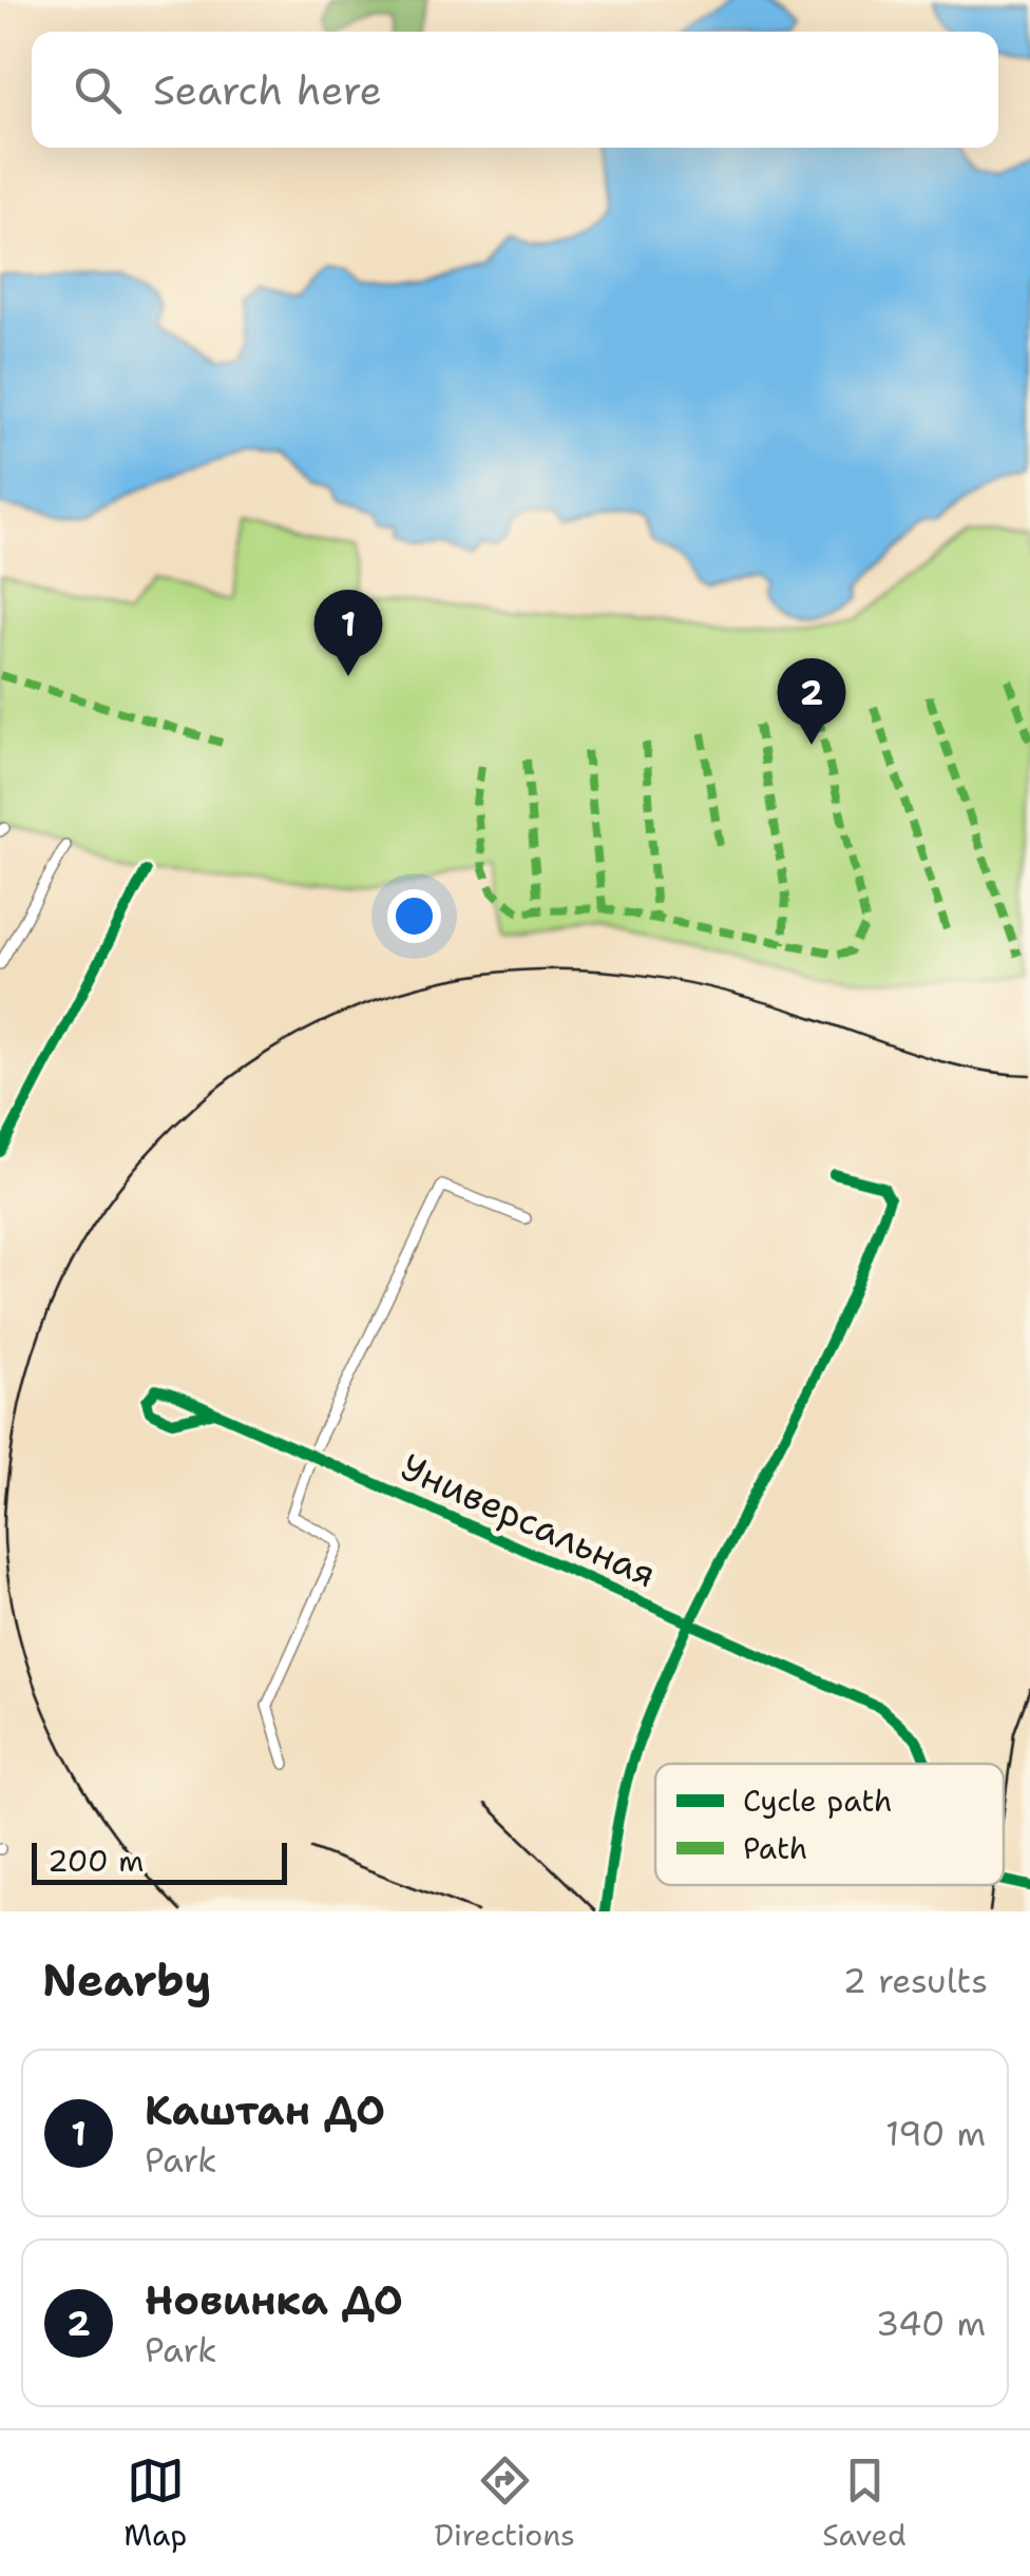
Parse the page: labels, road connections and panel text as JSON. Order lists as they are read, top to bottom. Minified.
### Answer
{"streets":{"street":["Универсальная"]},"legend":["Cycle path","Path"],"scale_bar":"200 m","page":{"search":"Search here","pins":["1","2"],"scale":"200 m","heading":["Nearby","2 results"],"list":[{"mark":"1","name":"Каштан ДО","note":"Park","value":"190 m"},{"mark":"2","name":"Новинка ДО","note":"Park","value":"340 m"}],"nav":["Map","Directions","Saved"]}}
